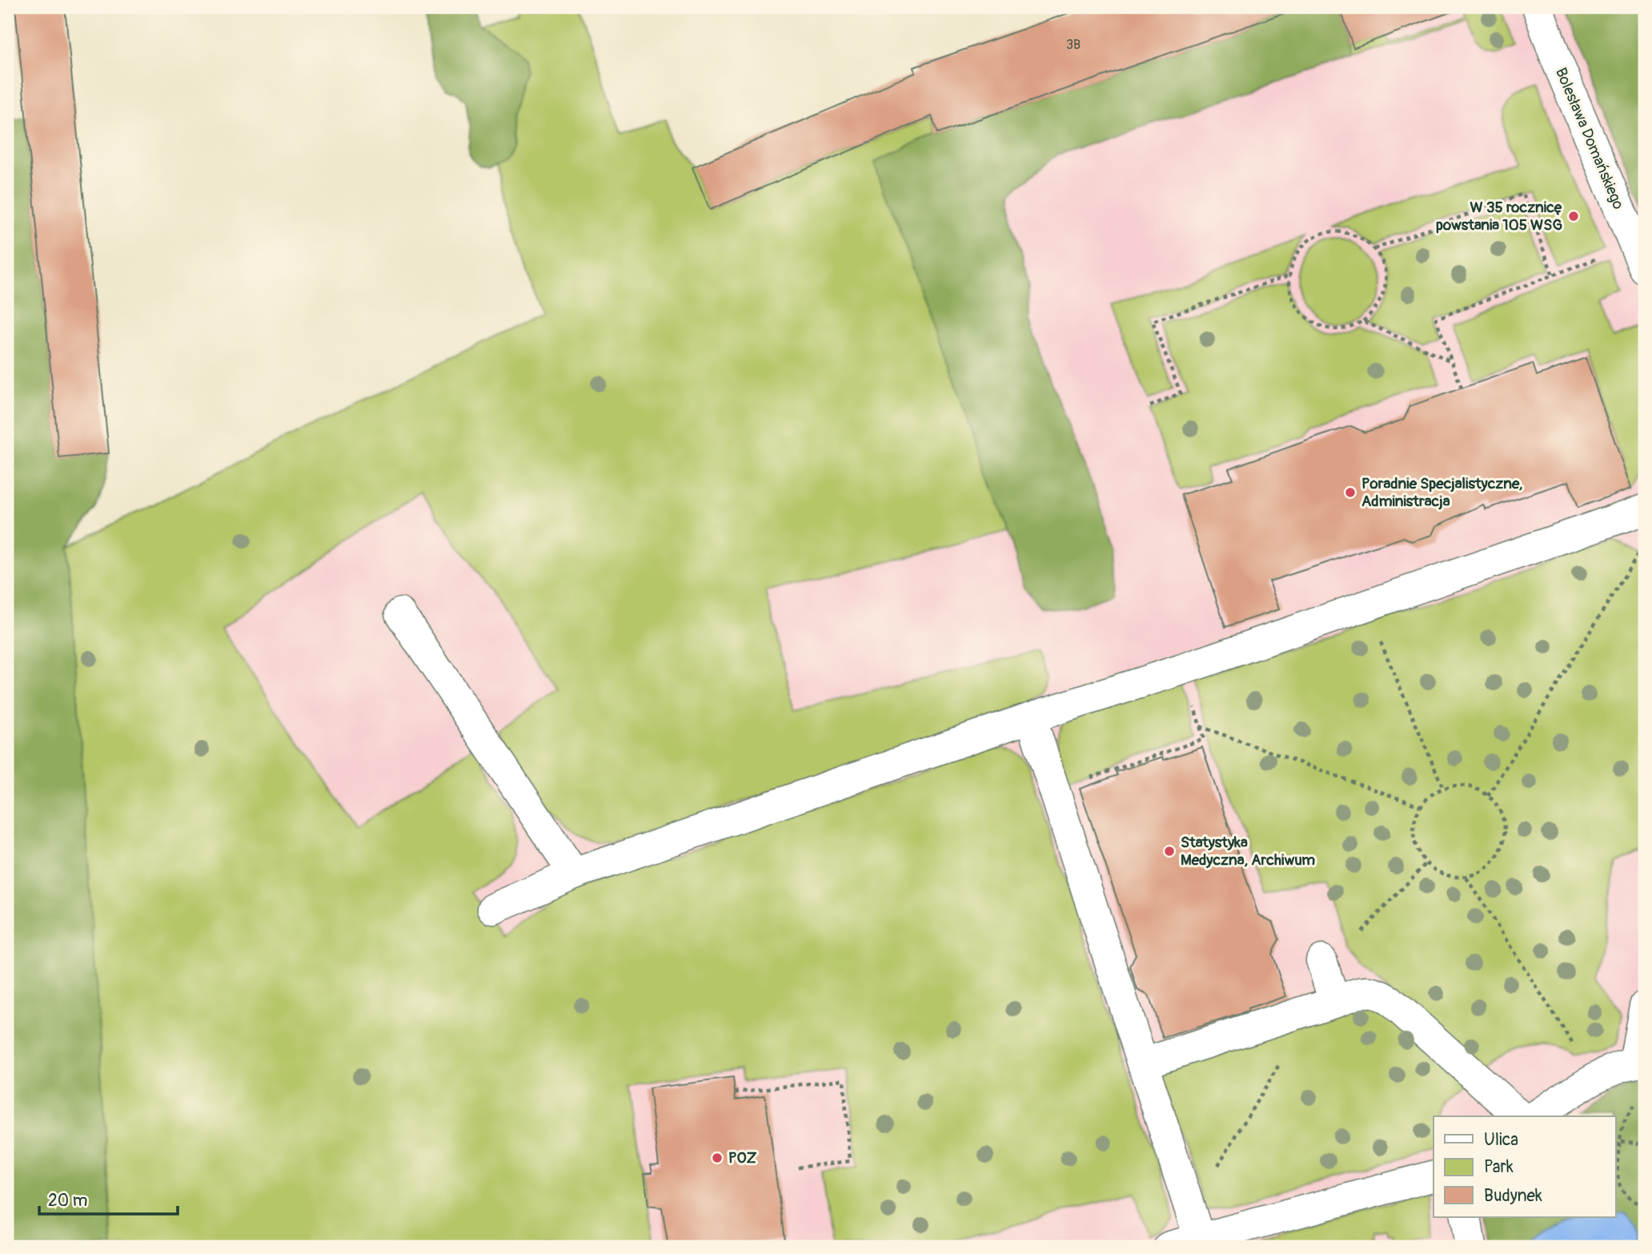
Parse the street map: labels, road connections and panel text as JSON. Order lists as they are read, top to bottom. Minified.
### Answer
{"streets":{"street":["Bolesława Domańskiego"]},"places":["W 35 rocznicę powstania 105 WSG","Poradnie Specjalistyczne, Administracja","Statystyka Medyczna, Archiwum","POZ"],"house_numbers":["3B"],"legend":["Ulica","Park","Budynek"],"scale_bar":"20 m"}
